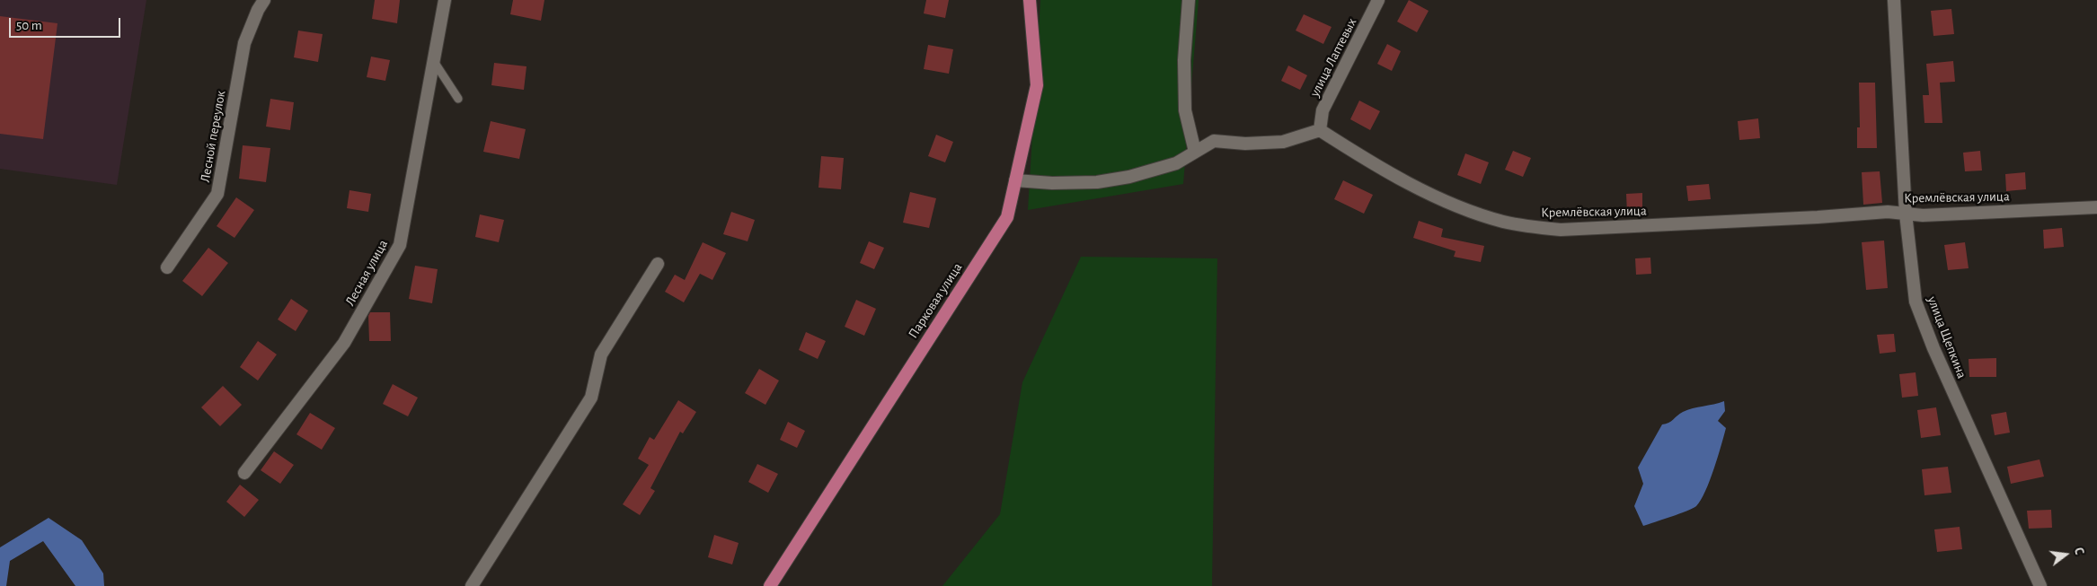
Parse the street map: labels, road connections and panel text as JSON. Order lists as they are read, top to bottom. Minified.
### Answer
{"streets":{"main road":["Парковая улица"],"street":["улица Лаптевых","Лесной переулок","Кремлёвская улица","Лесная улица","улица Щепкина"]},"crossings":[["улица Лаптевых","Кремлёвская улица"],["Кремлёвская улица","улица Щепкина"]],"scale_bar":"50 m","north":"right"}
